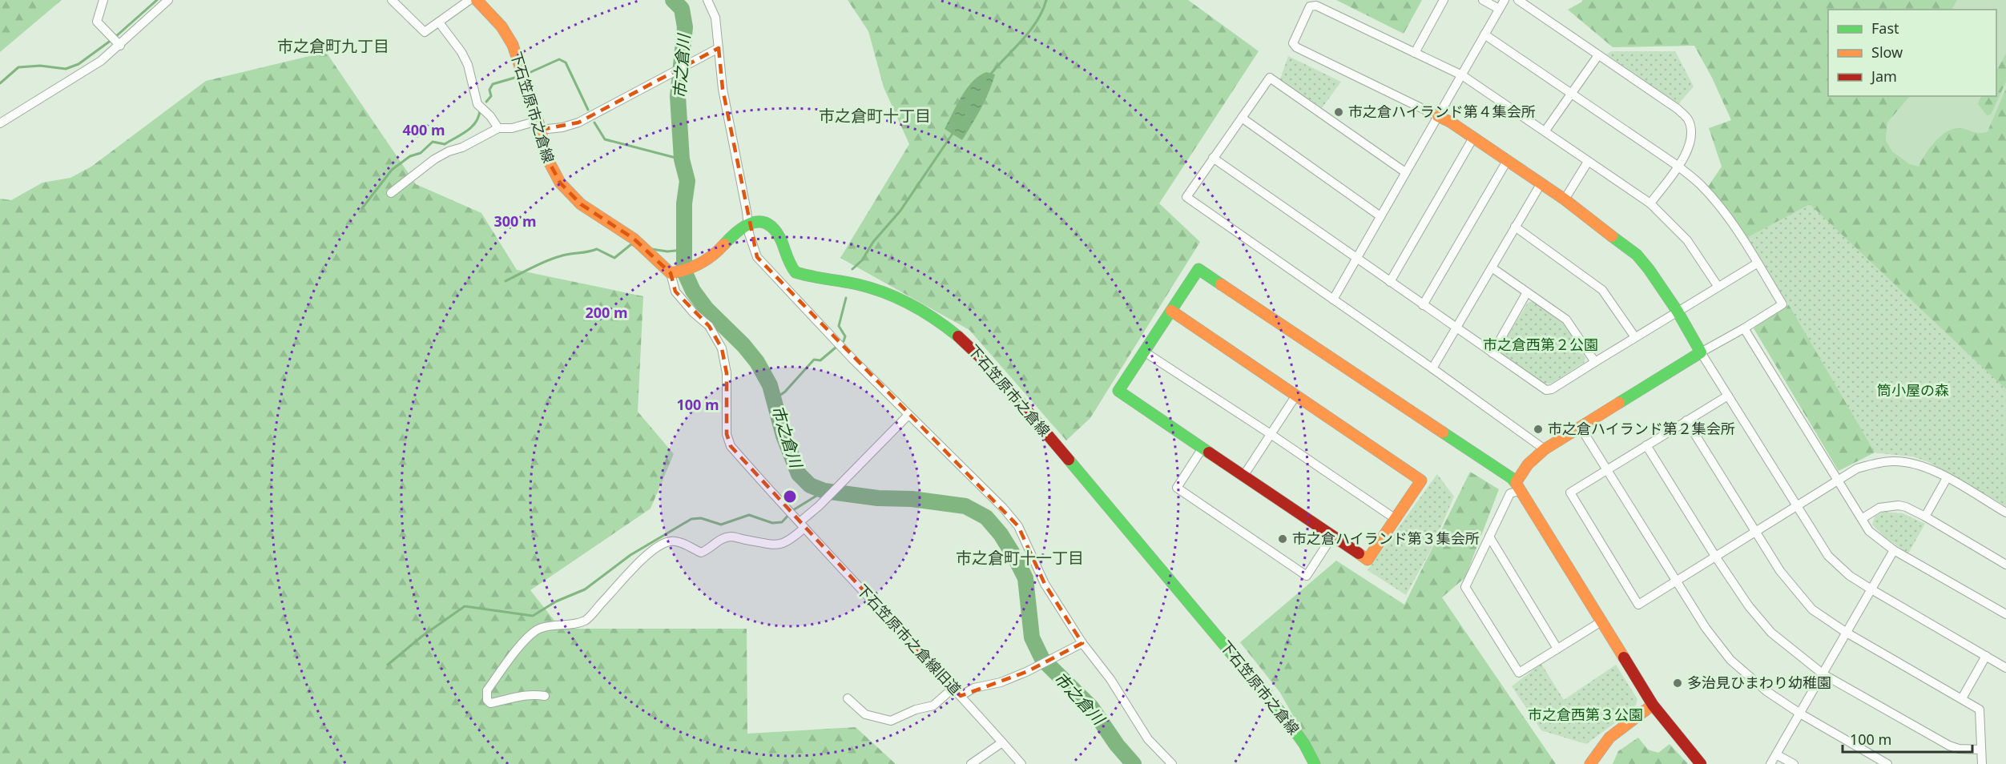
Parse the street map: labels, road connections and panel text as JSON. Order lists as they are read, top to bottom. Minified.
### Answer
{"streets":{"street":["下石笠原市之倉線","下石笠原市之倉線旧道"]},"districts":["市之倉町九丁目","市之倉町十丁目","市之倉町十一丁目"],"water":["市之倉川"],"parks":["市之倉西第２公園","筒小屋の森","市之倉西第３公園"],"places":["市之倉ハイランド第４集会所","市之倉ハイランド第２集会所","市之倉ハイランド第３集会所","多治見ひまわり幼稚園"],"legend":["Fast","Slow","Jam"],"scale_bar":"100 m","rings":["400 m","300 m","200 m","100 m"]}
